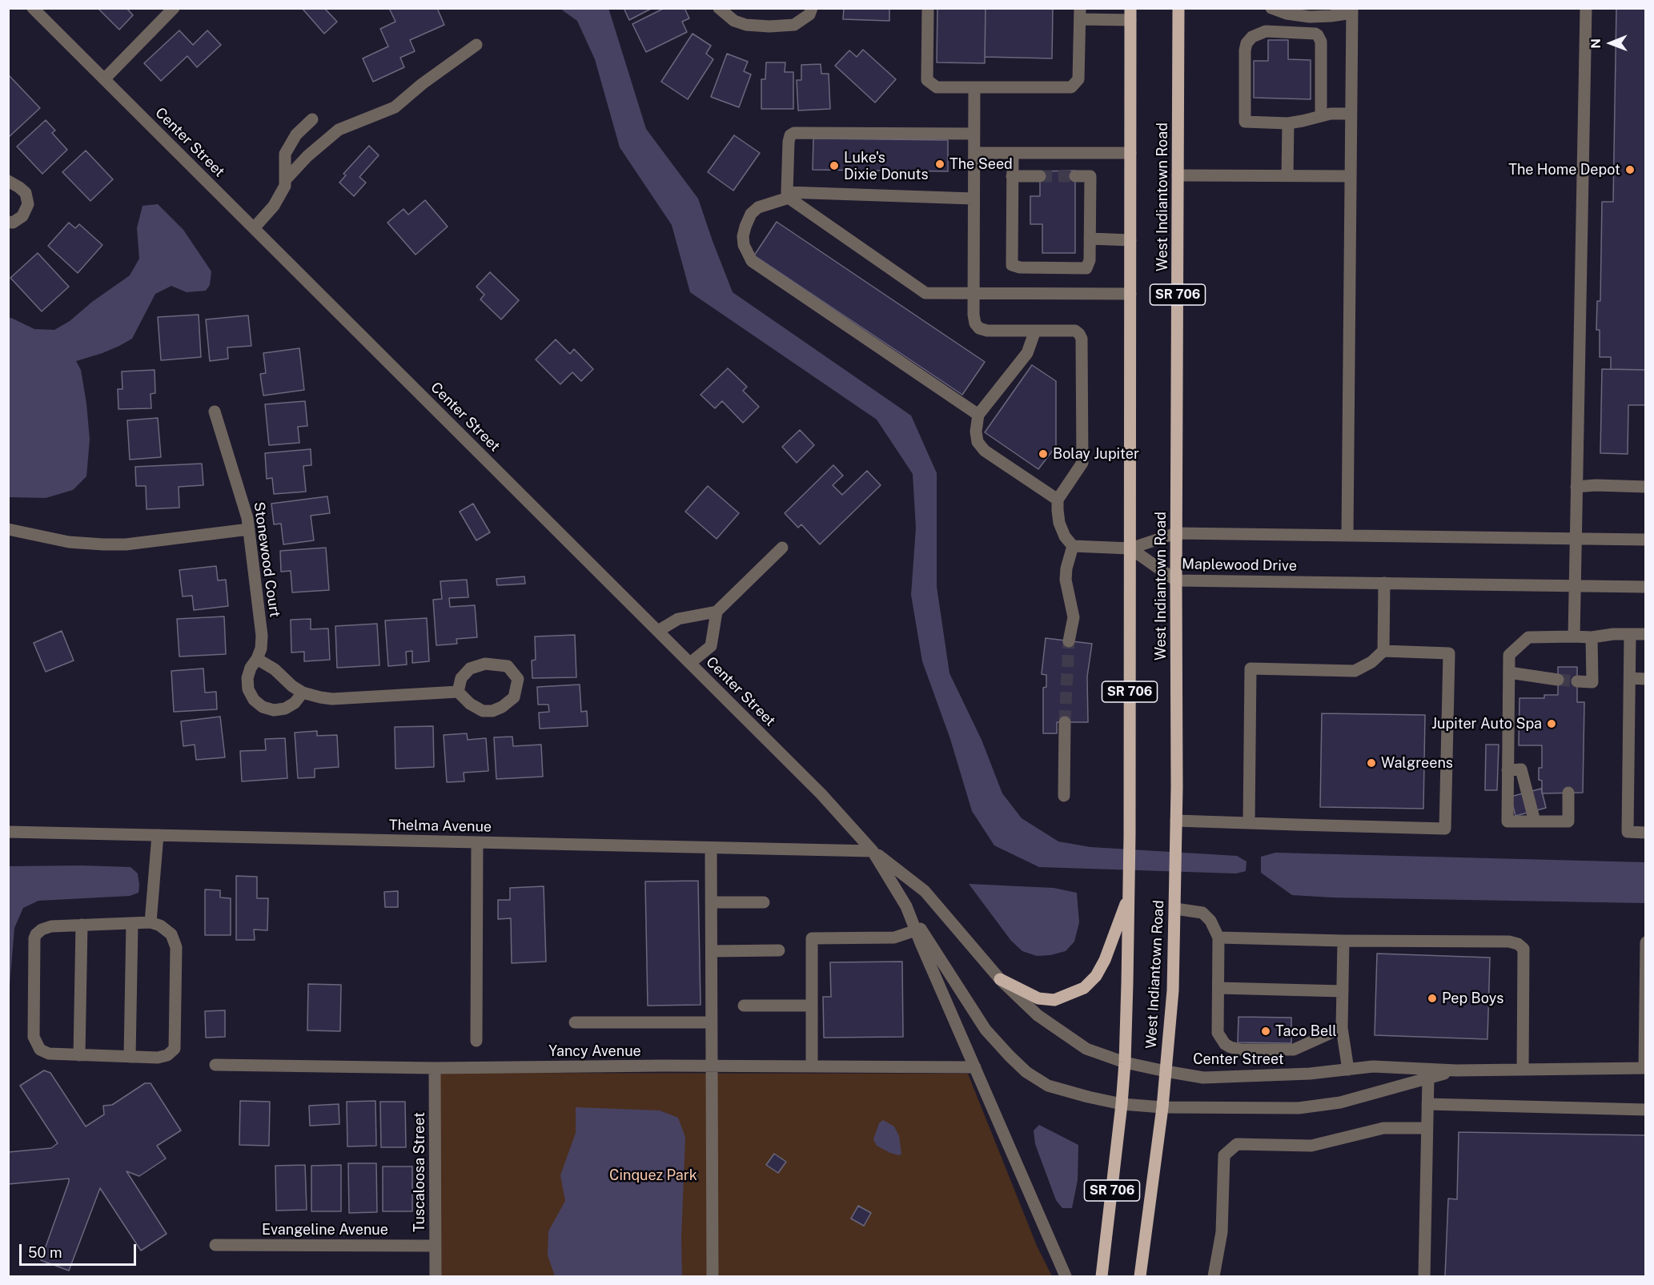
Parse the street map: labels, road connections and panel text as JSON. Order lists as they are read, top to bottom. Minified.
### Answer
{"streets":{"main road":["West Indiantown Road","SR 706"],"street":["Center Street","Stonewood Court","Maplewood Drive","Thelma Avenue","Yancy Avenue","Tuscaloosa Street","Evangeline Avenue"]},"crossings":[["Center Street","West Indiantown Road"],["Center Street","Thelma Avenue"],["Center Street","Yancy Avenue"],["West Indiantown Road","Maplewood Drive"],["Yancy Avenue","Tuscaloosa Street"],["Tuscaloosa Street","Evangeline Avenue"]],"parks":["Cinquez Park"],"places":["The Seed","Luke's Dixie Donuts","The Home Depot","Bolay Jupiter","Jupiter Auto Spa","Walgreens","Pep Boys","Taco Bell"],"scale_bar":"50 m","north":"left"}
